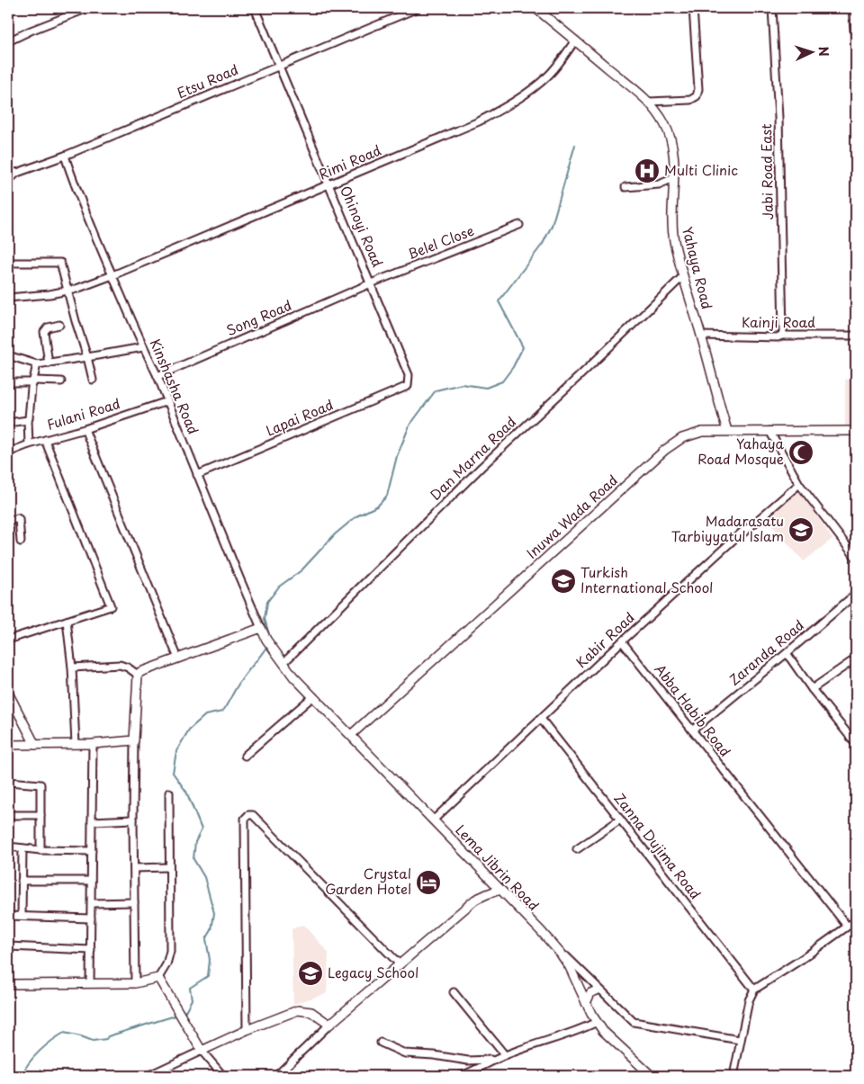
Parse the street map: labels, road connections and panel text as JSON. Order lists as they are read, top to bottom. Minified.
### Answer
{"streets":{"street":["Etsu Road","Rimi Road","Jabi Road East","Ohinoyi Road","Belel Close","Yahaya Road","Song Road","Kainji Road","Kinshasha Road","Fulani Road","Lapai Road","Dan Marna Road","Inuwa Wada Road","Kabir Road","Zaranda Road","Abba Habib Road","Zanna Dujima Road","Lema Jibrin Road"]},"crossings":[["Etsu Road","Ohinoyi Road"],["Etsu Road","Kinshasha Road"],["Rimi Road","Ohinoyi Road"],["Rimi Road","Yahaya Road"],["Rimi Road","Kinshasha Road"],["Jabi Road East","Kainji Road"],["Ohinoyi Road","Belel Close"],["Ohinoyi Road","Song Road"],["Ohinoyi Road","Lapai Road"],["Belel Close","Song Road"],["Yahaya Road","Kainji Road"],["Yahaya Road","Dan Marna Road"],["Yahaya Road","Inuwa Wada Road"],["Song Road","Kinshasha Road"],["Kinshasha Road","Fulani Road"],["Kinshasha Road","Lapai Road"],["Kinshasha Road","Lema Jibrin Road"],["Dan Marna Road","Lema Jibrin Road"],["Inuwa Wada Road","Lema Jibrin Road"],["Kabir Road","Abba Habib Road"],["Kabir Road","Zanna Dujima Road"],["Kabir Road","Lema Jibrin Road"],["Zaranda Road","Abba Habib Road"]],"places":{"hospital":["Multi Clinic"],"mosque":["Yahaya Road Mosque"],"school or university":["Madarasatu Tarbiyyatul Islam","Turkish International School","Legacy School"],"hotel":["Crystal Garden Hotel"]},"north":"right"}
